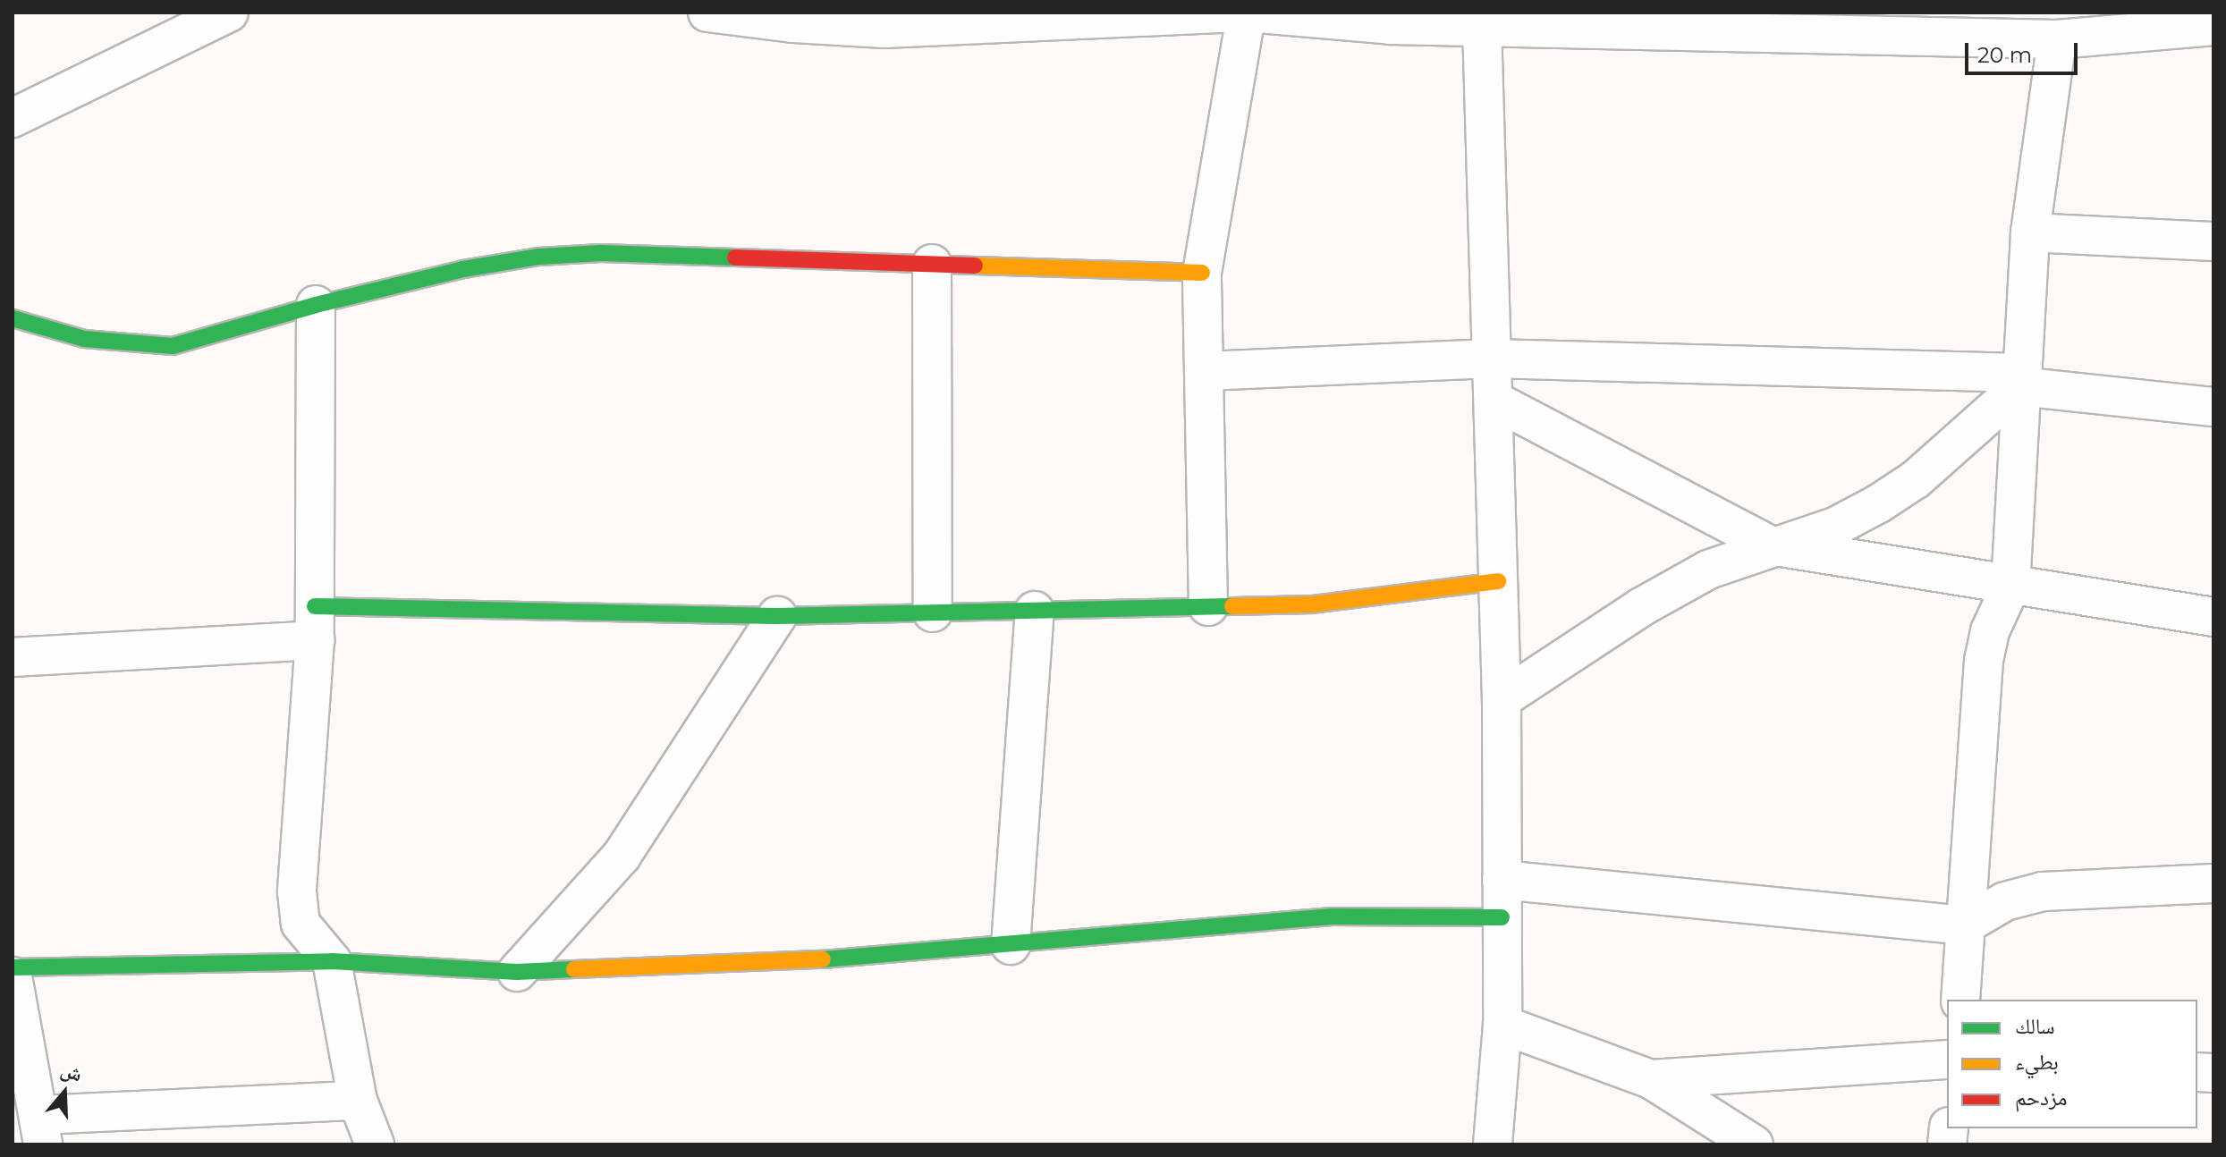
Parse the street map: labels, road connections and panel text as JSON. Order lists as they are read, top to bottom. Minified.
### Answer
{"legend":["سالك","بطيء","مزدحم"],"scale_bar":"20 m","north":"top"}
